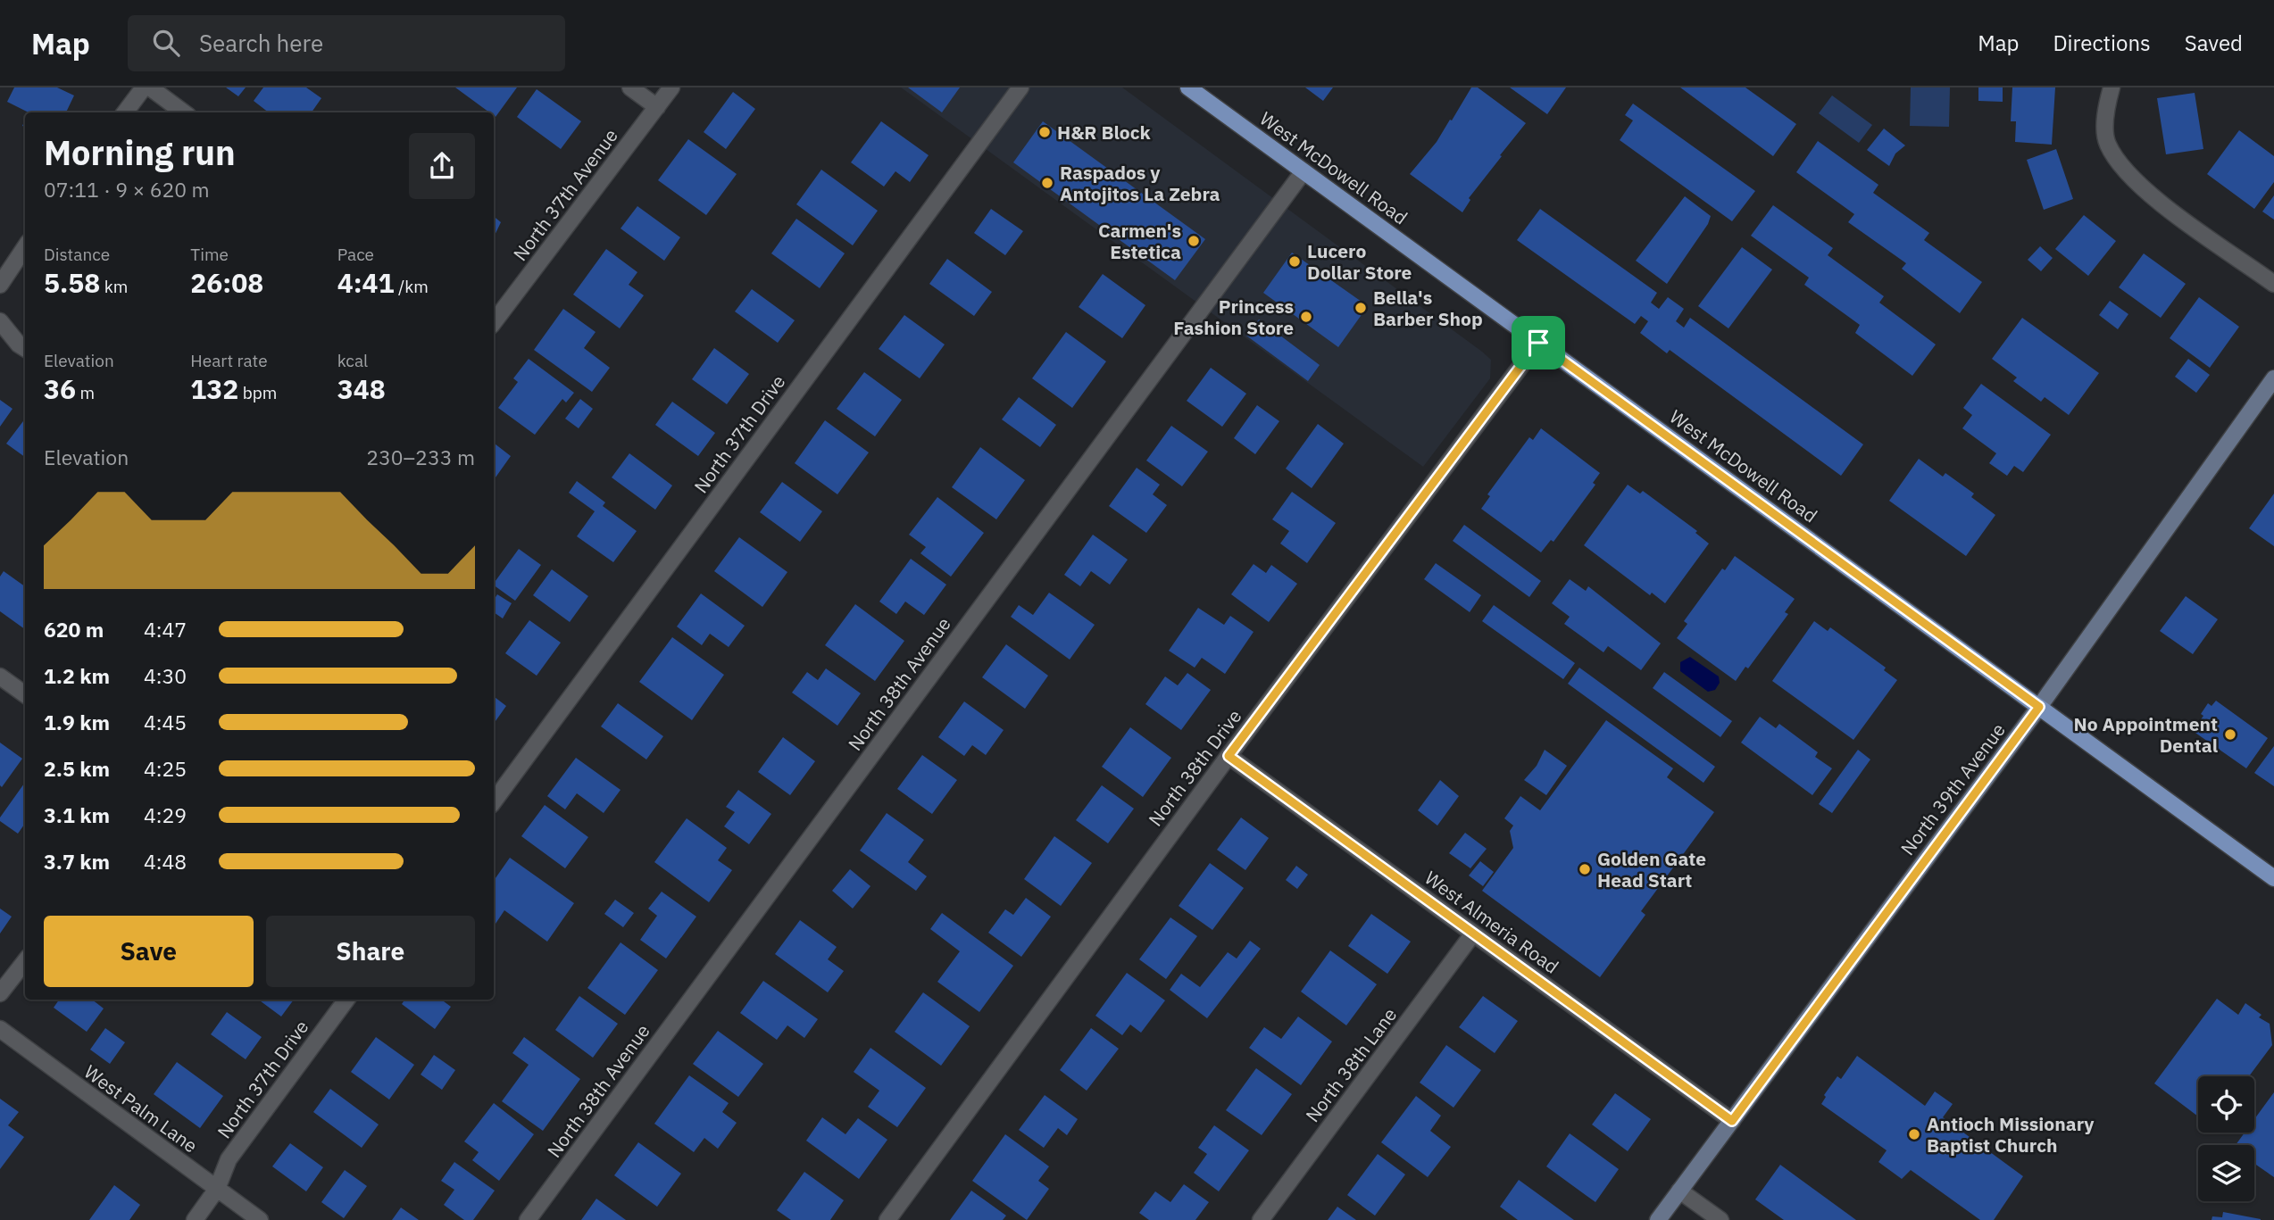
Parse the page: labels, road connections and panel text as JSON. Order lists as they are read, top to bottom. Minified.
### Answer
{"streets":{"main road":["West McDowell Road"],"street":["North 37th Avenue","North 37th Drive","North 38th Avenue","North 38th Drive","North 39th Avenue","West Almeria Road","North 38th Lane","West Palm Lane"]},"crossings":[["West McDowell Road","North 38th Avenue"],["West McDowell Road","North 38th Drive"],["West McDowell Road","North 39th Avenue"],["North 37th Drive","West Palm Lane"],["North 38th Drive","West Almeria Road"],["North 39th Avenue","West Almeria Road"],["West Almeria Road","North 38th Lane"]],"places":["H&R Block","Raspados y Antojitos La Zebra","Carmen's Estetica","Lucero Dollar Store","Bella's Barber Shop","Princess Fashion Store","No Appointment Dental","Golden Gate Head Start","Antioch Missionary Baptist Church"],"page":{"header":"Map","search":"Search here","nav":["Map","Directions","Saved"],"heading":["Morning run","07:11 · 9 × 620 m"],"stats":[["Distance","5.58 km"],["Time","26:08"],["Pace","4:41 /km"],["Elevation","36 m"],["Heart rate","132 bpm"],["kcal","348"]],"chart":["Elevation","230–233 m"],"list":[{"name":"620 m","note":"4:47"},{"name":"1.2 km","note":"4:30"},{"name":"1.9 km","note":"4:45"},{"name":"2.5 km","note":"4:25"},{"name":"3.1 km","note":"4:29"},{"name":"3.7 km","note":"4:48"}],"buttons":["Save","Share"]}}
